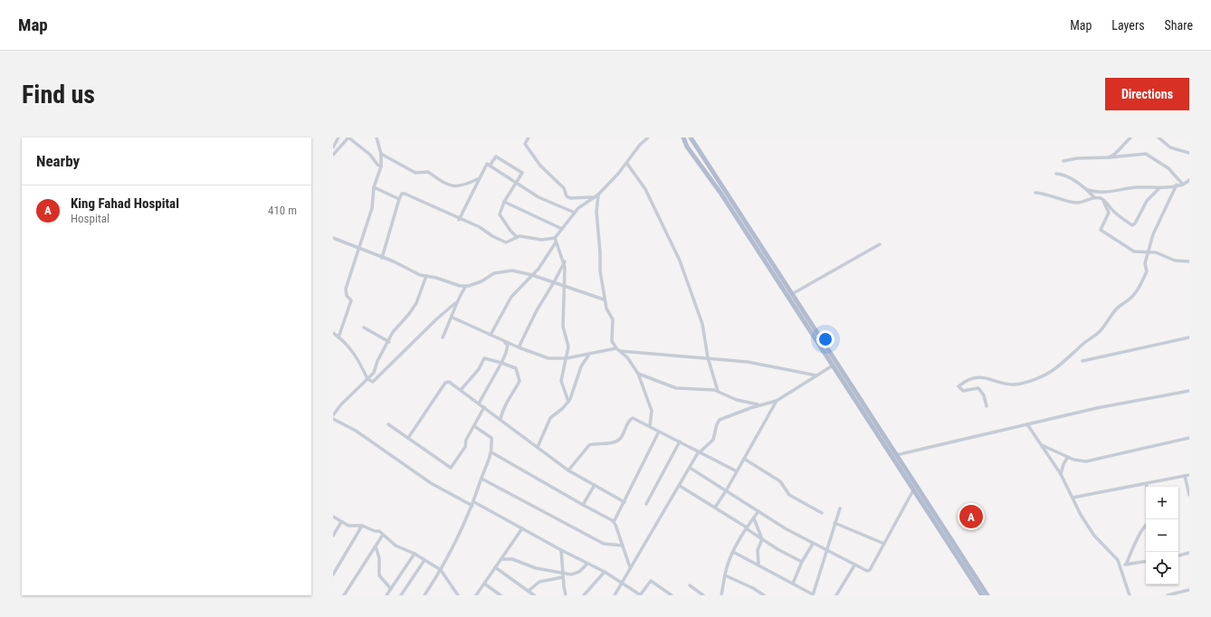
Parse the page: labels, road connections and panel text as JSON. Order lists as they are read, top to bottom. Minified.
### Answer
{"page":{"header":"Map","nav":["Map","Layers","Share"],"buttons":"Directions","title":"Find us","heading":"Nearby","list":[{"mark":"A","name":"King Fahad Hospital","note":"Hospital","value":"410 m"}],"map_buttons":["+","−"],"pins":"A"}}
